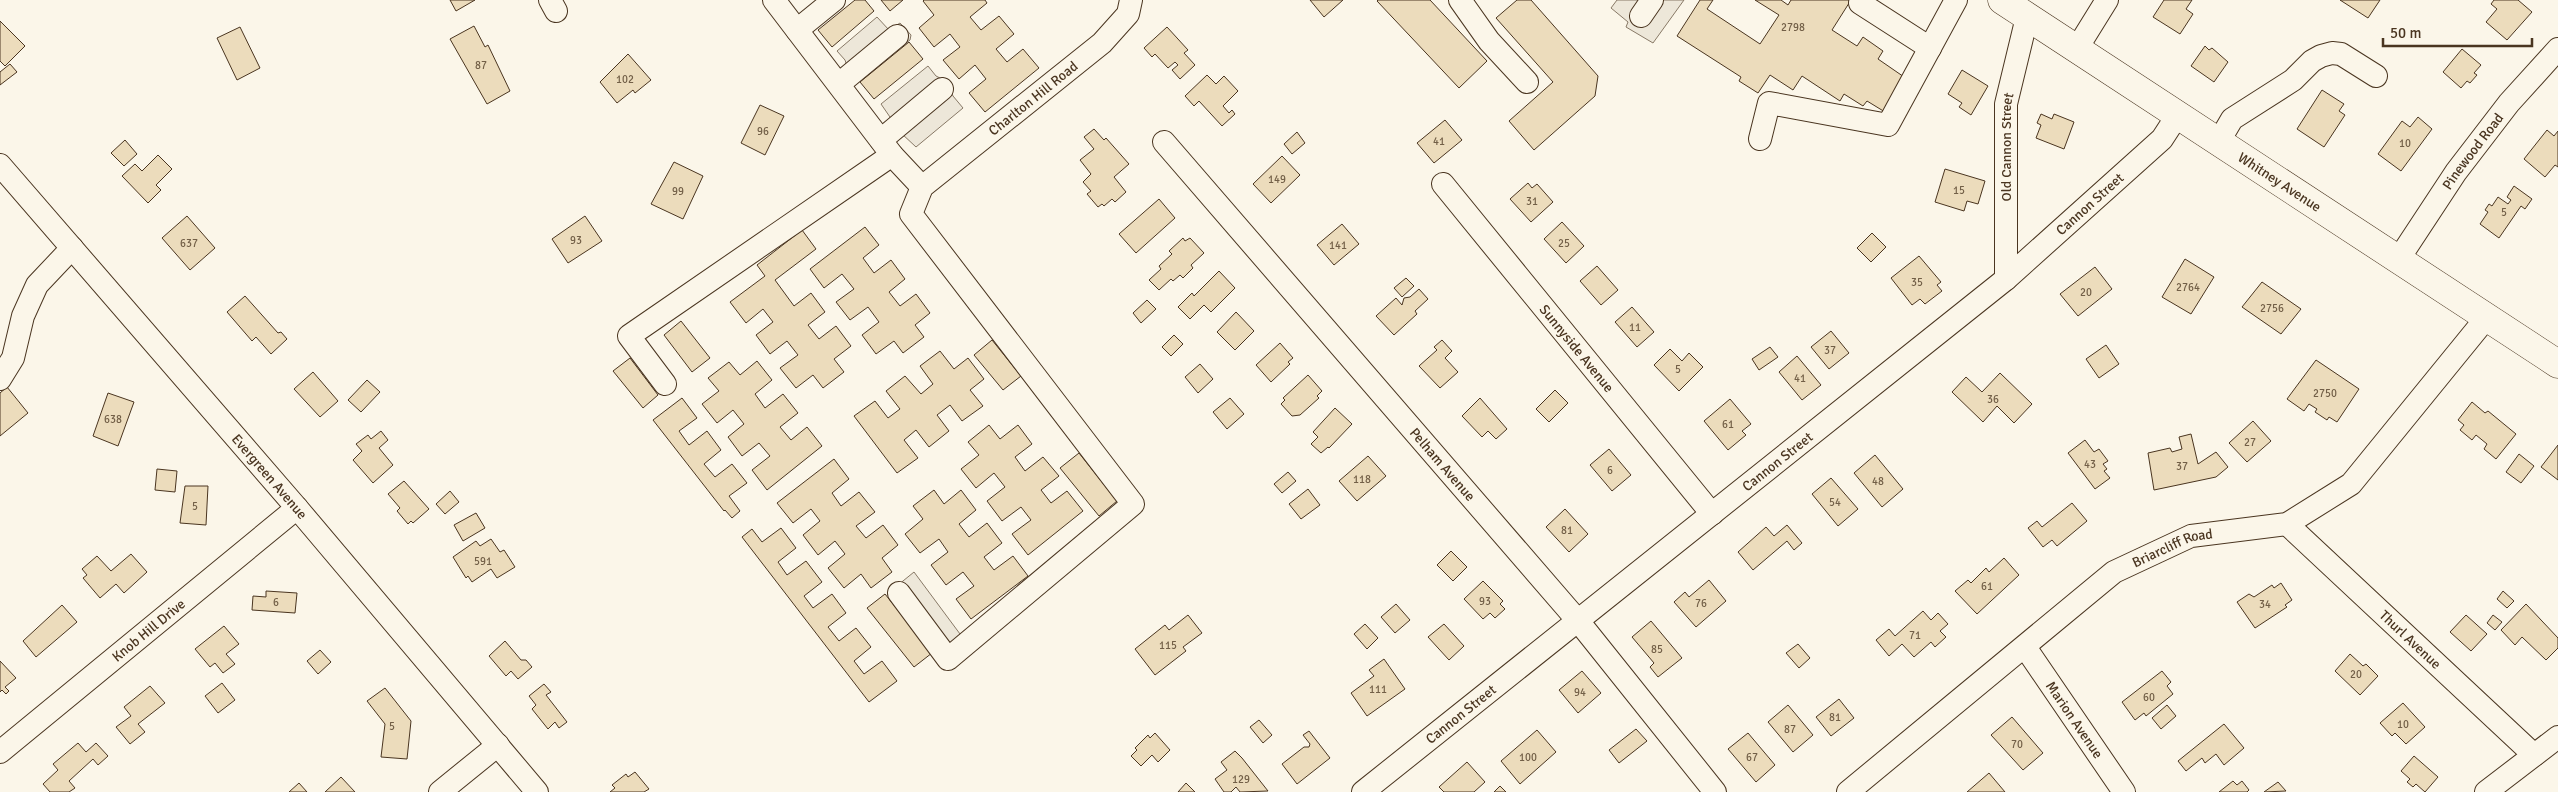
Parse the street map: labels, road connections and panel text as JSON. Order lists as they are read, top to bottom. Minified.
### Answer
{"streets":{"main road":["Whitney Avenue"],"street":["Charlton Hill Road","Old Cannon Street","Pinewood Road","Cannon Street","Sunnyside Avenue","Pelham Avenue","Evergreen Avenue","Briarcliff Road","Knob Hill Drive","Thurl Avenue","Marion Avenue"]},"crossings":[["Old Cannon Street","Whitney Avenue"],["Old Cannon Street","Cannon Street"],["Pinewood Road","Whitney Avenue"],["Whitney Avenue","Cannon Street"],["Whitney Avenue","Briarcliff Road"],["Cannon Street","Sunnyside Avenue"],["Cannon Street","Pelham Avenue"],["Evergreen Avenue","Knob Hill Drive"],["Briarcliff Road","Thurl Avenue"],["Briarcliff Road","Marion Avenue"]],"house_numbers":["2798","87","102","96","41","10","149","15","99","31","5","93","637","25","141","35","2764","20","2756","11","37","5","41","2750","36","638","61","27","43","37","6","118","48","54","5","81","591","61","93","6","76","34","71","115","85","20","111","94","60","81","10","5","87","70","100","67","129"],"scale_bar":"50 m"}
